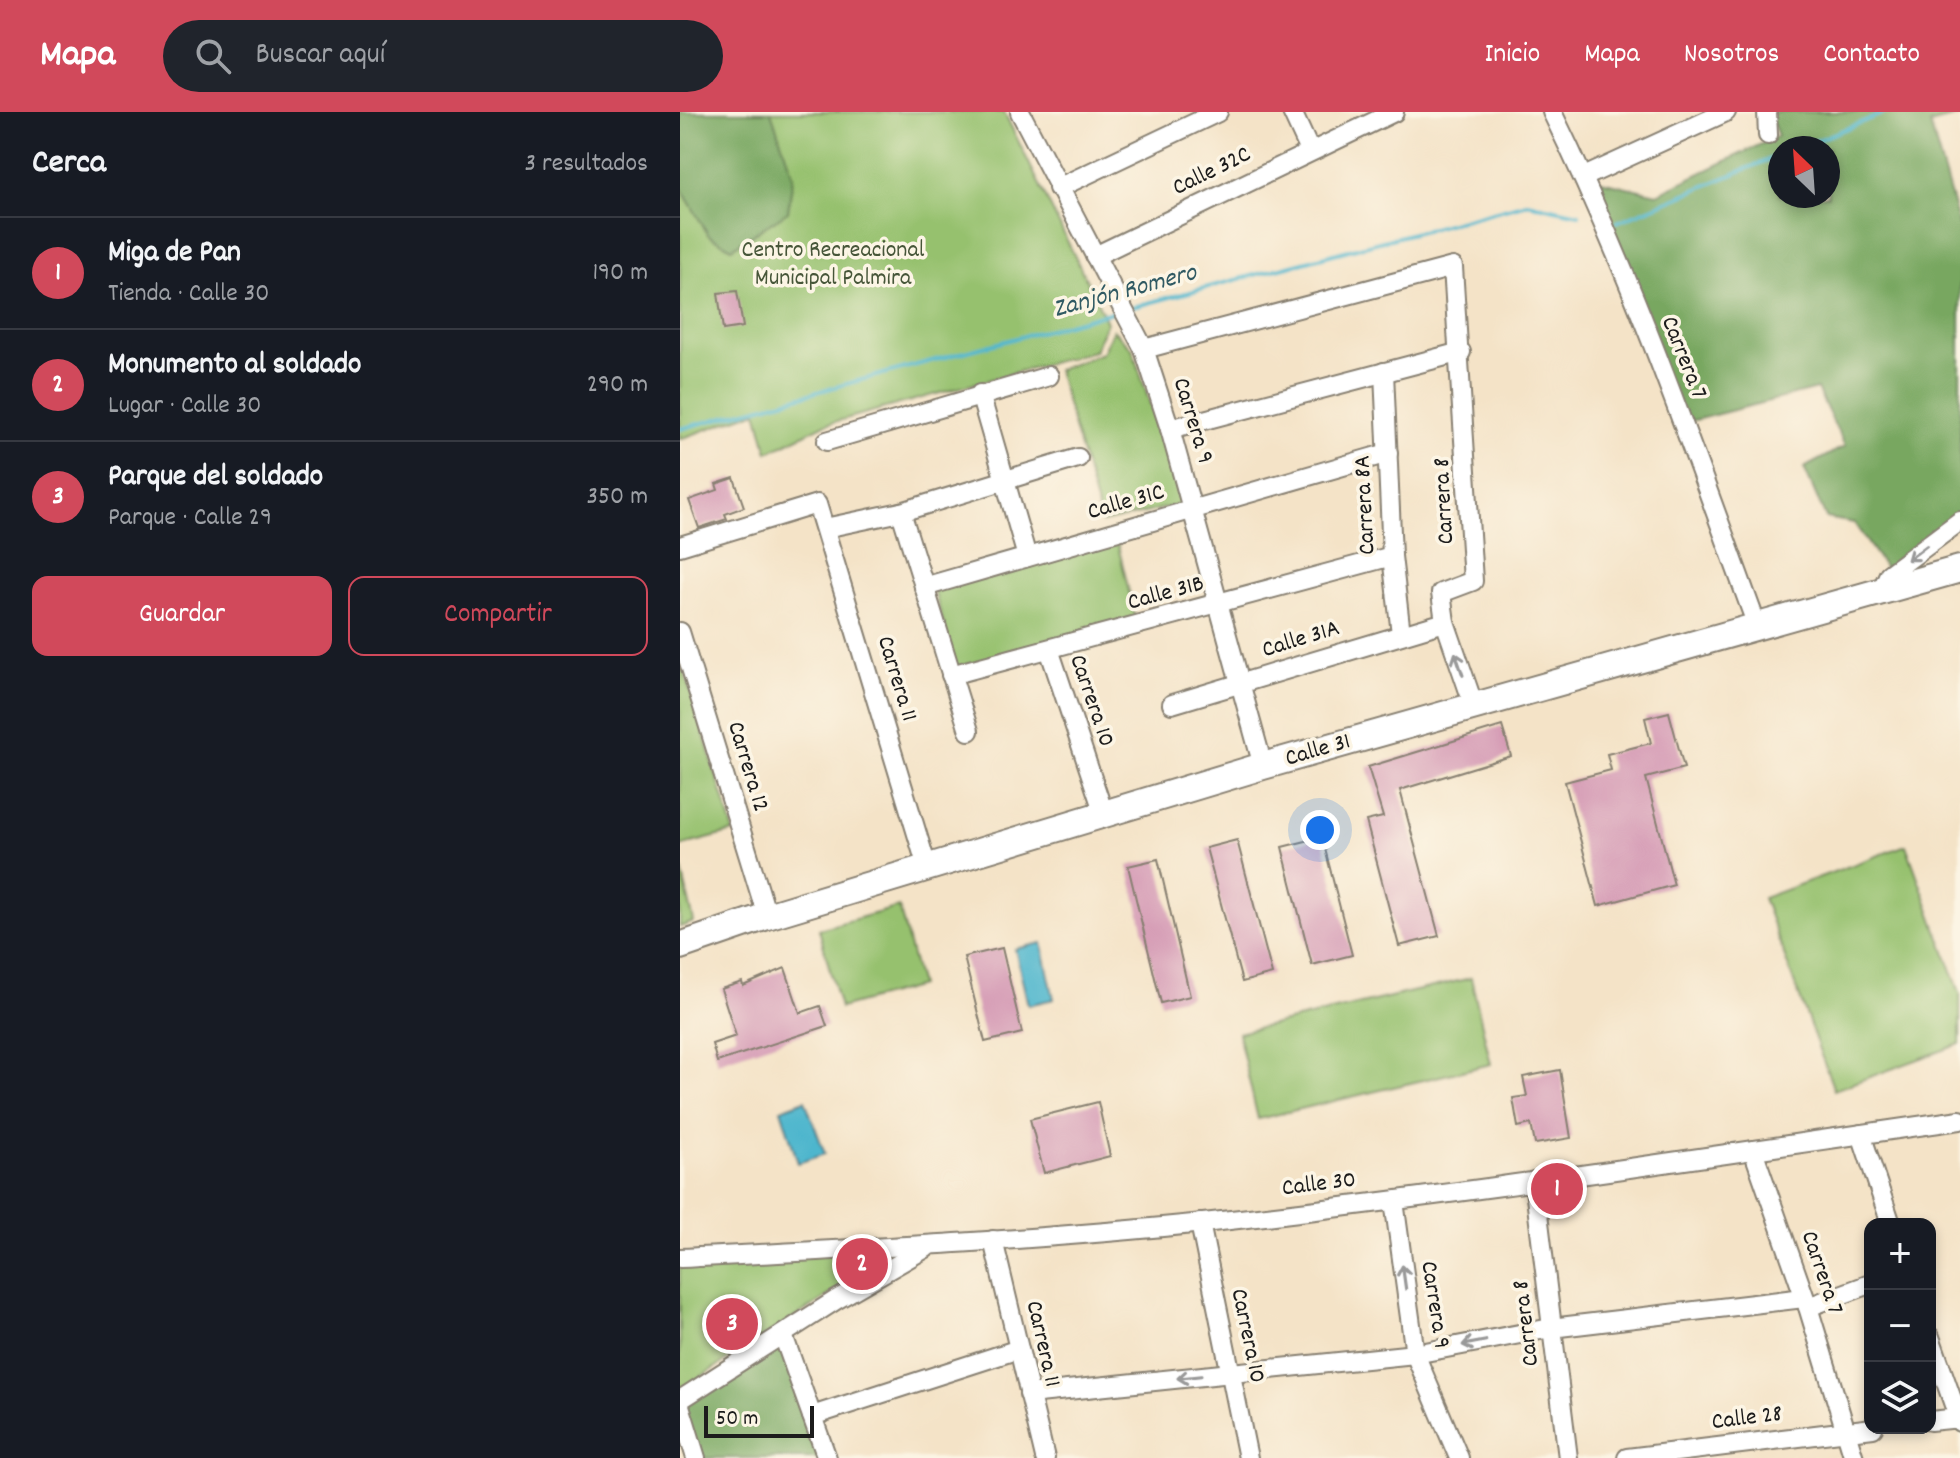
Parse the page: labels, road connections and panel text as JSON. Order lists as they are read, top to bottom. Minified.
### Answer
{"streets":{"main road":["Calle 31"],"street":["Calle 32C","Carrera 7","Carrera 9","Carrera 8","Calle 31C","Carrera 8A","Calle 31B","Calle 31A","Carrera 11","Carrera 10","Carrera 12","Calle 30","Calle 28"]},"crossings":[["Calle 32C","Carrera 9"],["Carrera 7","Calle 31"],["Carrera 7","Calle 30"],["Carrera 7","Calle 28"],["Carrera 9","Carrera 8"],["Carrera 9","Calle 31C"],["Carrera 9","Calle 31B"],["Carrera 9","Calle 31A"],["Carrera 9","Calle 31"],["Carrera 9","Calle 30"],["Carrera 8","Calle 31A"],["Carrera 8","Calle 31"],["Carrera 8","Calle 30"],["Calle 31C","Carrera 8A"],["Carrera 8A","Calle 31B"],["Carrera 8A","Calle 31A"],["Calle 31B","Carrera 10"],["Carrera 11","Calle 31"],["Carrera 11","Calle 30"],["Carrera 10","Calle 31"],["Carrera 10","Calle 30"],["Calle 31","Carrera 12"]],"water":["Zanjón Romero"],"parks":["Centro Recreacional Municipal Palmira"],"scale_bar":"50 m","north":"top left","page":{"header":"Mapa","search":"Buscar aquí","nav":["Inicio","Mapa","Nosotros","Contacto"],"heading":["Cerca","3 resultados"],"list":[{"mark":"1","name":"Miga de Pan","note":"Tienda · Calle 30","value":"190 m"},{"mark":"2","name":"Monumento al soldado","note":"Lugar · Calle 30","value":"290 m"},{"mark":"3","name":"Parque del soldado","note":"Parque · Calle 29","value":"350 m"}],"buttons":["Guardar","Compartir"],"pins":["1","2","3"],"map_buttons":["+","−"],"scale":"50 m"}}
